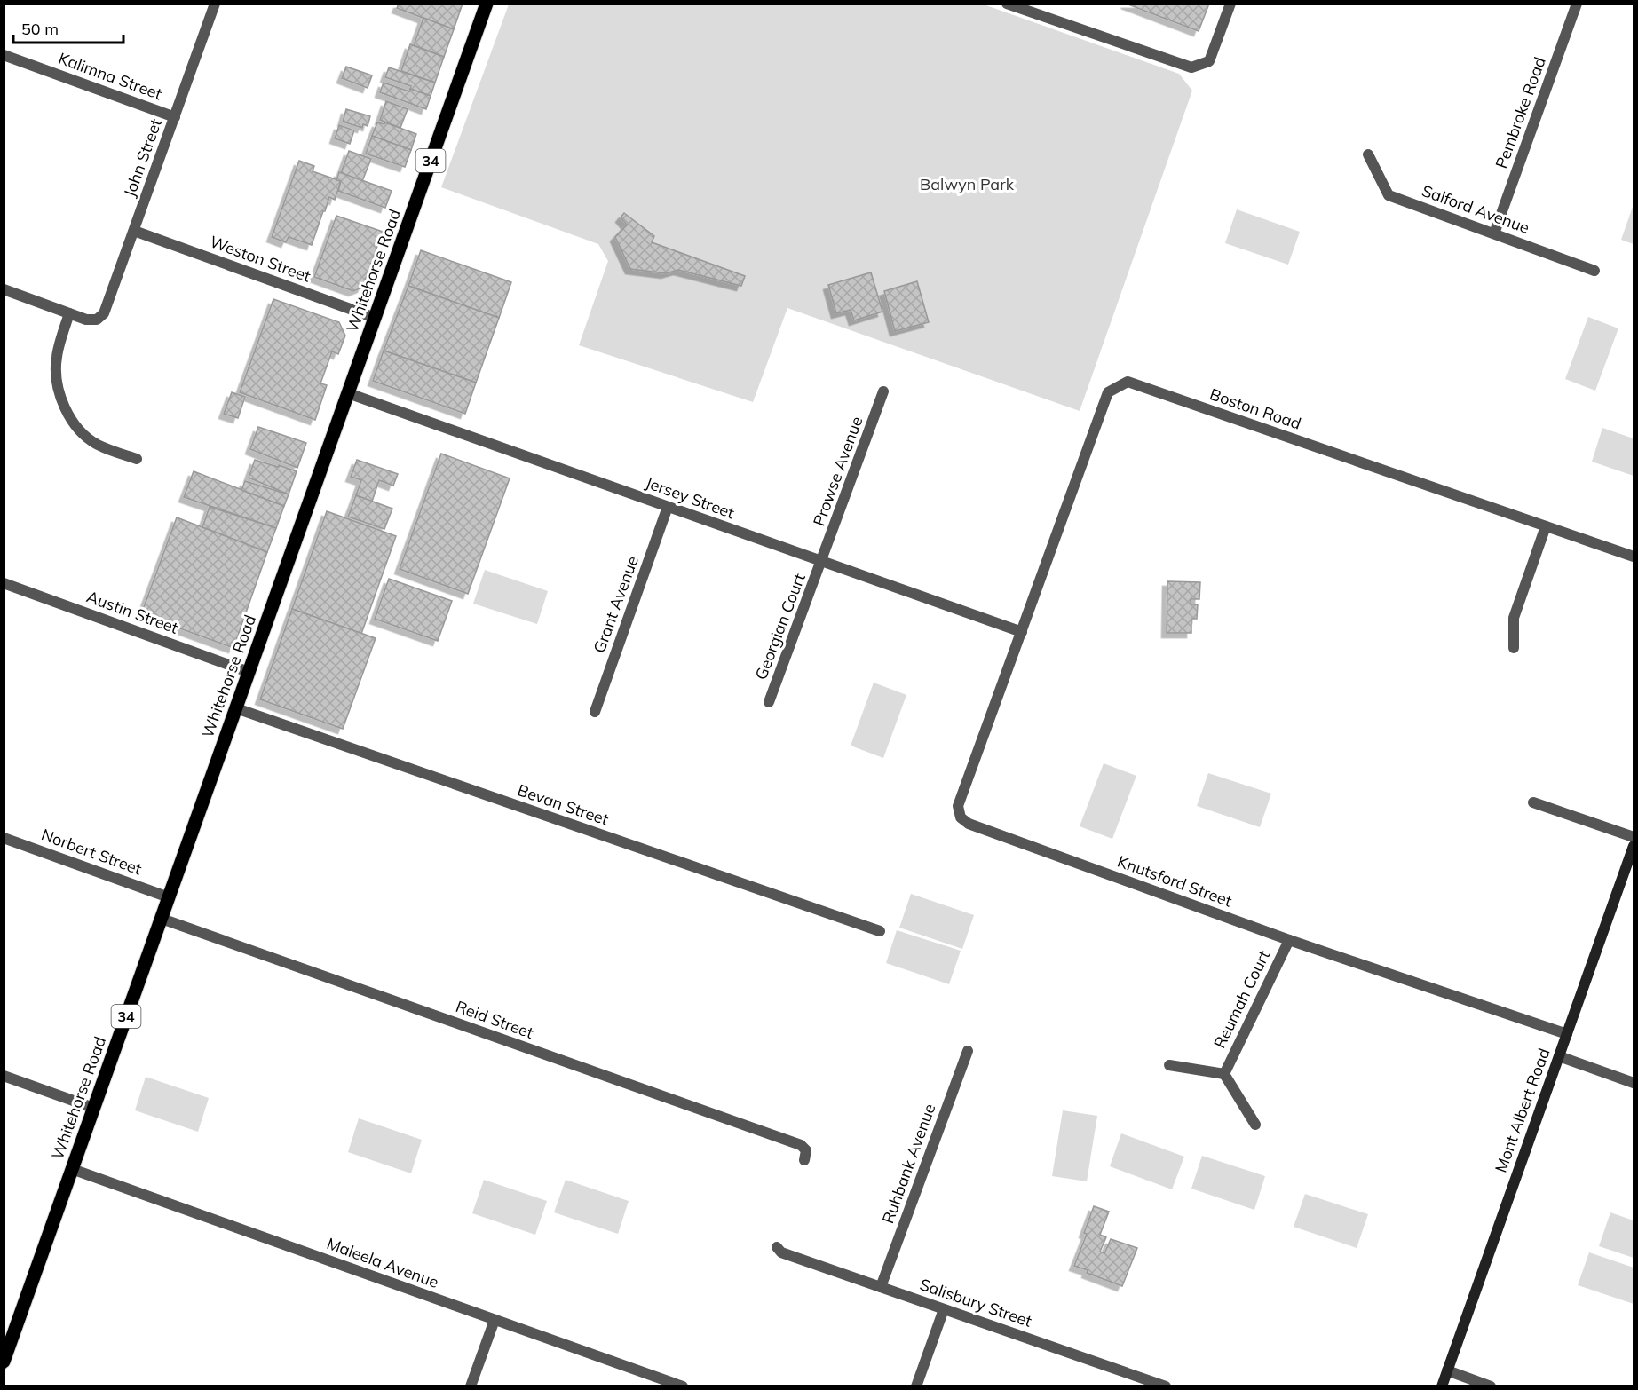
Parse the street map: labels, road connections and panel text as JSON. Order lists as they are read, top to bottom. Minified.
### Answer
{"streets":{"main road":["34","Whitehorse Road","Mont Albert Road"],"street":["Kalimna Street","Pembroke Road","John Street","Salford Avenue","Weston Street","Boston Road","Prowse Avenue","Jersey Street","Grant Avenue","Austin Street","Georgian Court","Bevan Street","Norbert Street","Knutsford Street","Reumah Court","Reid Street","Ruhbank Avenue","Maleela Avenue","Salisbury Street"]},"crossings":[["Kalimna Street","John Street"],["Pembroke Road","Salford Avenue"],["John Street","Weston Street"],["Weston Street","Whitehorse Road"],["Whitehorse Road","Jersey Street"],["Whitehorse Road","Austin Street"],["Whitehorse Road","Bevan Street"],["Whitehorse Road","Norbert Street"],["Whitehorse Road","Reid Street"],["Whitehorse Road","Maleela Avenue"],["Boston Road","Jersey Street"],["Boston Road","Knutsford Street"],["Prowse Avenue","Jersey Street"],["Prowse Avenue","Georgian Court"],["Jersey Street","Grant Avenue"],["Jersey Street","Georgian Court"],["Jersey Street","Knutsford Street"],["Knutsford Street","Reumah Court"],["Knutsford Street","Mont Albert Road"],["Ruhbank Avenue","Salisbury Street"]],"parks":["Balwyn Park"],"scale_bar":"50 m"}
